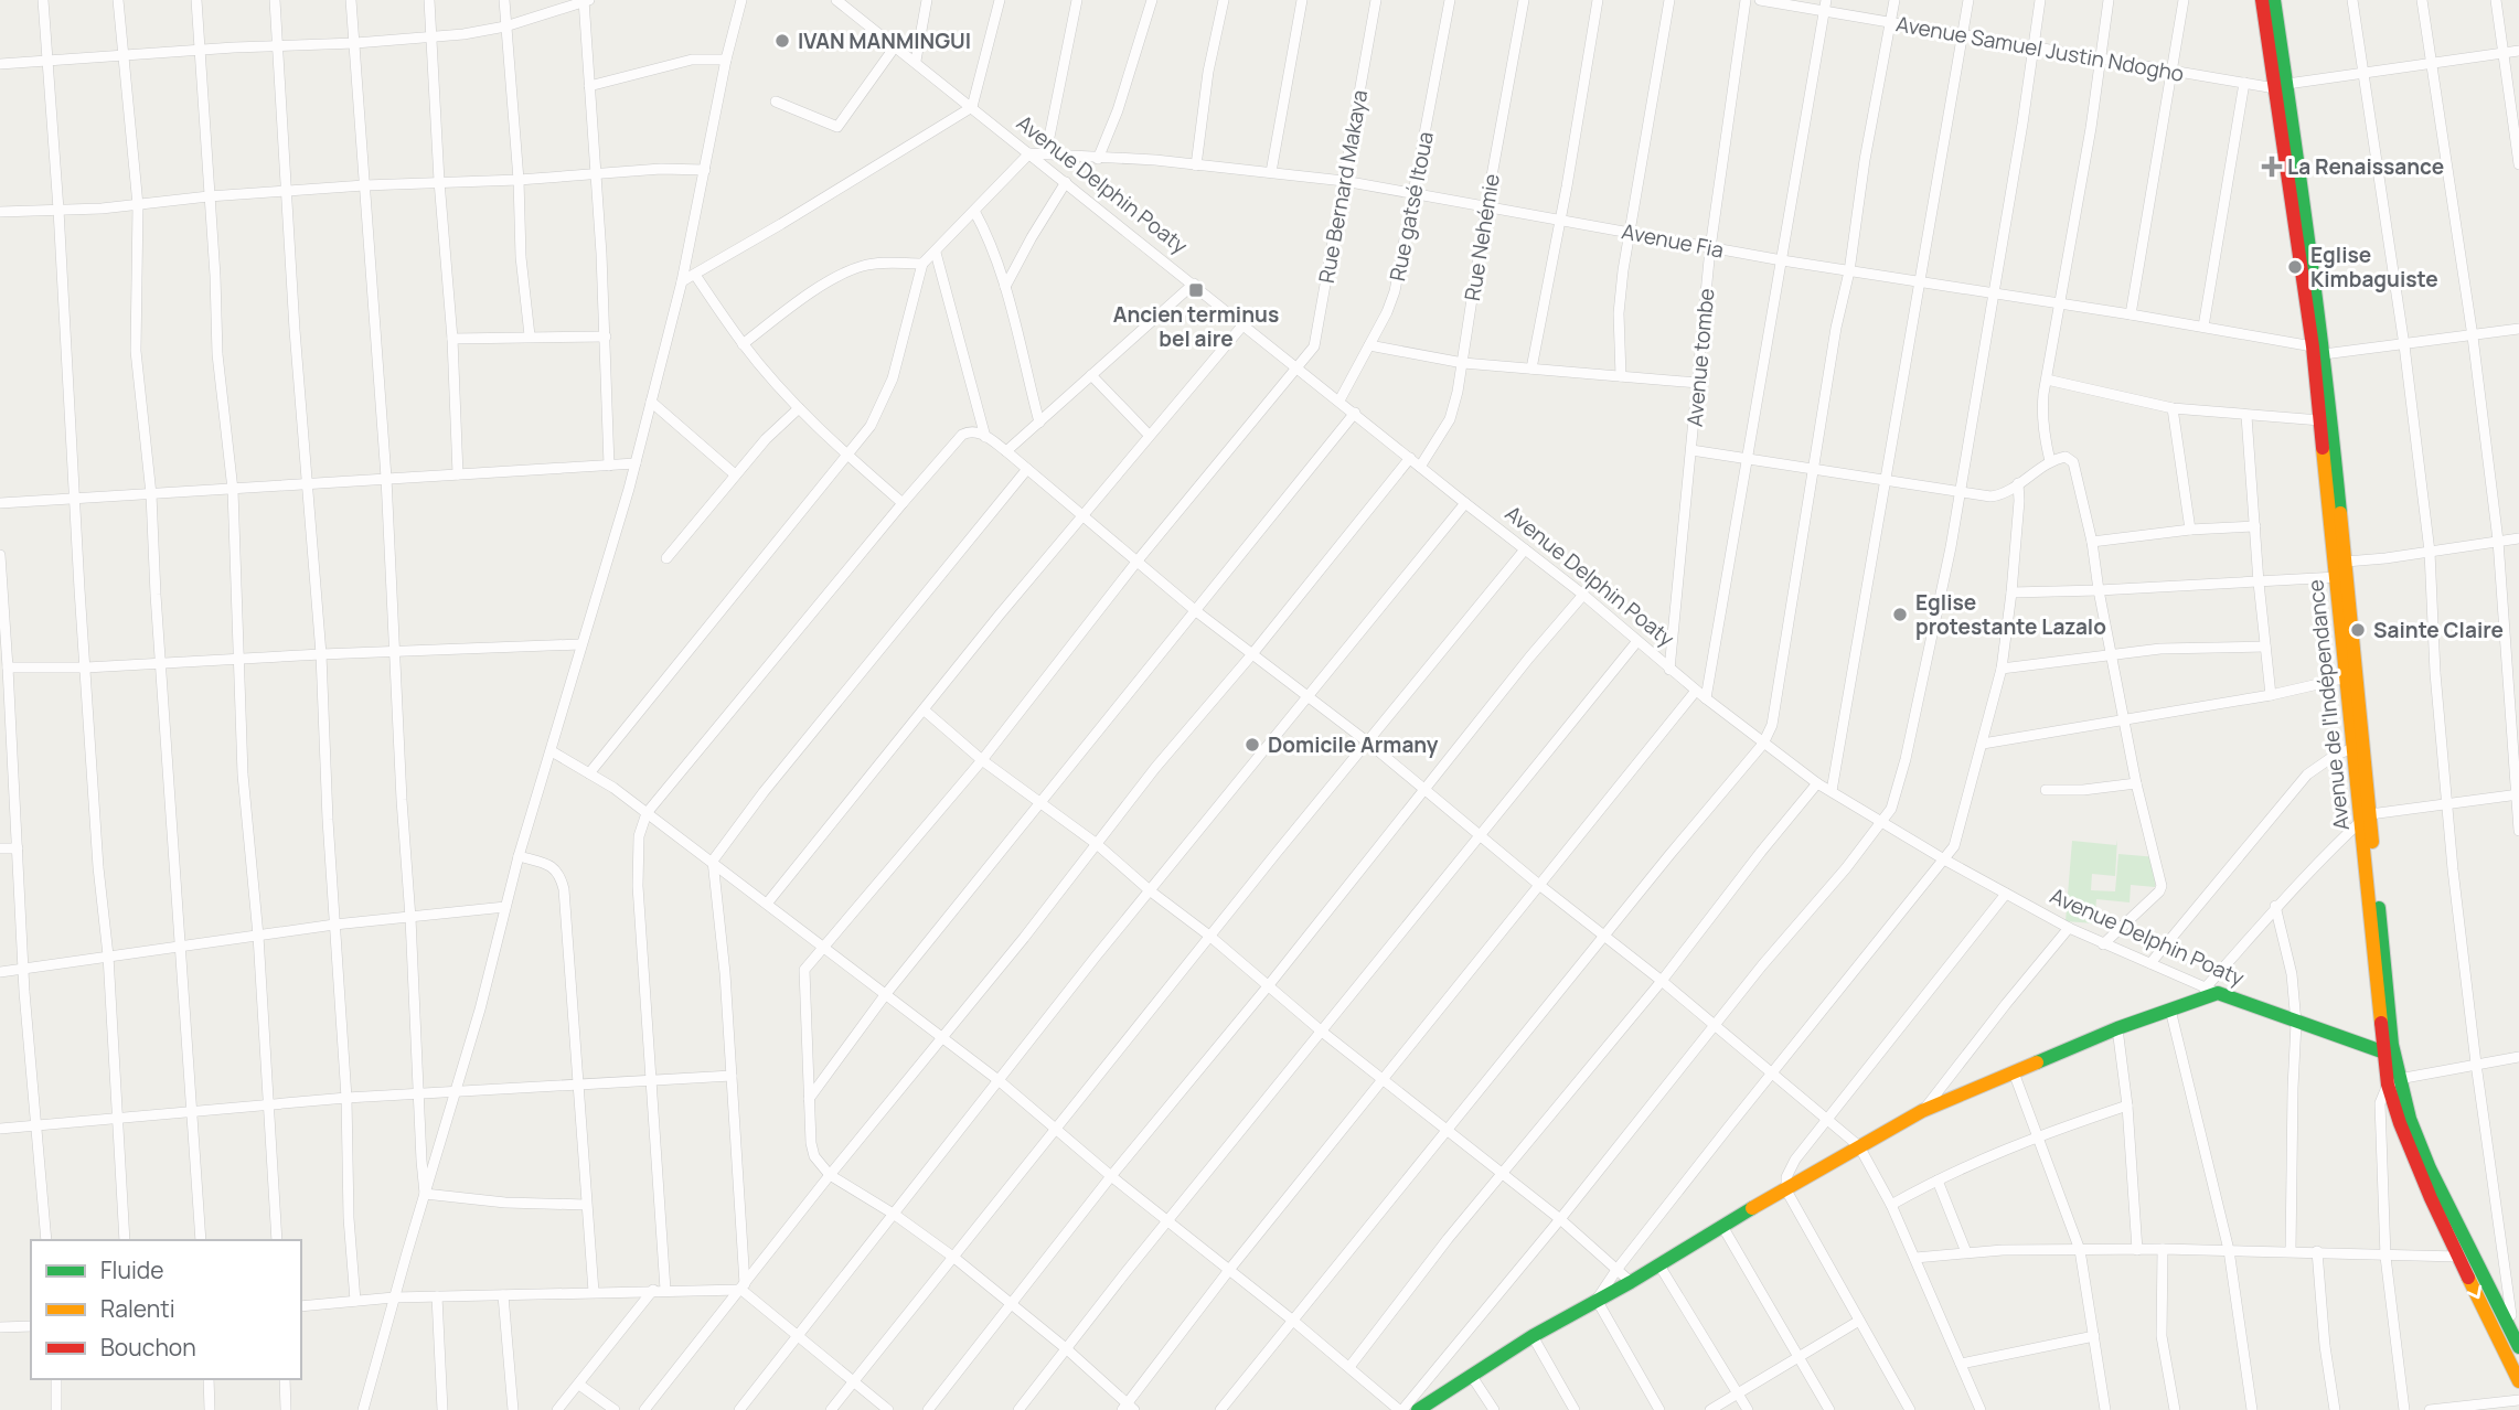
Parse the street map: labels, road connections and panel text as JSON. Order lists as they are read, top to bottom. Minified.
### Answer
{"streets":{"street":["Avenue Samuel Justin Ndogho","Avenue Delphin Poaty","Rue Bernard Makaya","Rue gatsé Itoua","Rue Nehémie","Avenue Fia","Avenue tombe","Avenue de l'Indépendance"]},"crossings":[["Avenue Samuel Justin Ndogho","Avenue de l'Indépendance"],["Avenue Delphin Poaty","Rue Bernard Makaya"],["Avenue Delphin Poaty","Rue gatsé Itoua"],["Avenue Delphin Poaty","Rue Nehémie"],["Avenue Delphin Poaty","Avenue Fia"],["Avenue Delphin Poaty","Avenue tombe"],["Avenue Delphin Poaty","Avenue de l'Indépendance"],["Rue Bernard Makaya","Avenue Fia"],["Rue gatsé Itoua","Avenue Fia"],["Rue Nehémie","Avenue Fia"],["Avenue Fia","Avenue tombe"],["Avenue Fia","Avenue de l'Indépendance"]],"places":{"other":["IVAN MANMINGUI","Eglise Kimbaguiste","Eglise protestante Lazalo","Sainte Claire","Domicile Armany"],"health":["La Renaissance"],"transit":["Ancien terminus bel aire"]},"legend":["Fluide","Ralenti","Bouchon"]}
